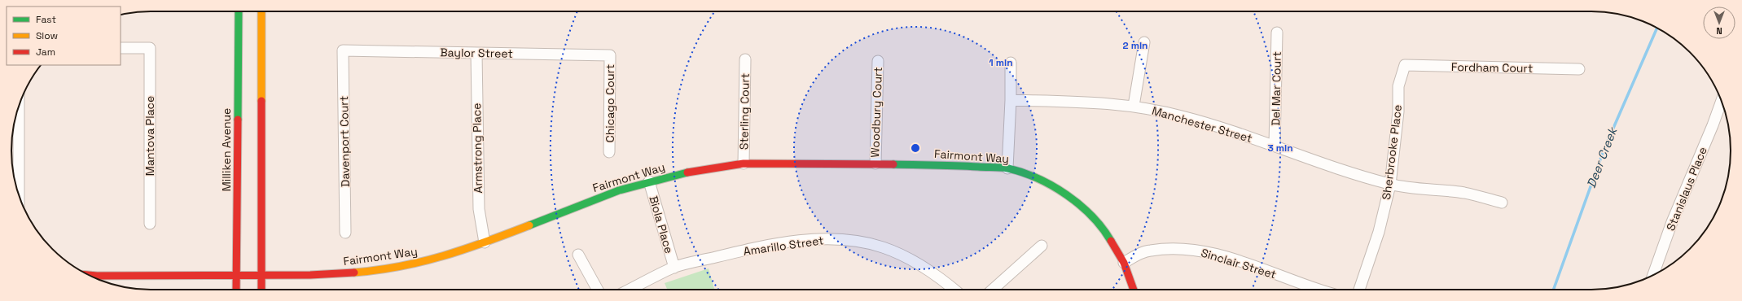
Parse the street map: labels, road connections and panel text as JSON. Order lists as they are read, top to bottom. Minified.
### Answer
{"streets":{"street":["Baylor Street","Fordham Court","Del Mar Court","Chicago Court","Sterling Court","Woodbury Court","Manchester Street","Mantova Place","Davenport Court","Armstrong Place","Milliken Avenue","Sherbrooke Place","Fairmont Way","Stanislaus Place","Biola Place","Amarillo Street","Sinclair Street"]},"crossings":[["Baylor Street","Chicago Court"],["Baylor Street","Davenport Court"],["Baylor Street","Armstrong Place"],["Fordham Court","Sherbrooke Place"],["Del Mar Court","Manchester Street"],["Sterling Court","Fairmont Way"],["Woodbury Court","Fairmont Way"],["Manchester Street","Sherbrooke Place"],["Armstrong Place","Fairmont Way"],["Milliken Avenue","Fairmont Way"],["Fairmont Way","Biola Place"],["Fairmont Way","Sinclair Street"],["Biola Place","Amarillo Street"]],"water":["Deer Creek"],"legend":["Fast","Slow","Jam"],"north":"bottom","rings":["2 min","1 min","3 min"]}
